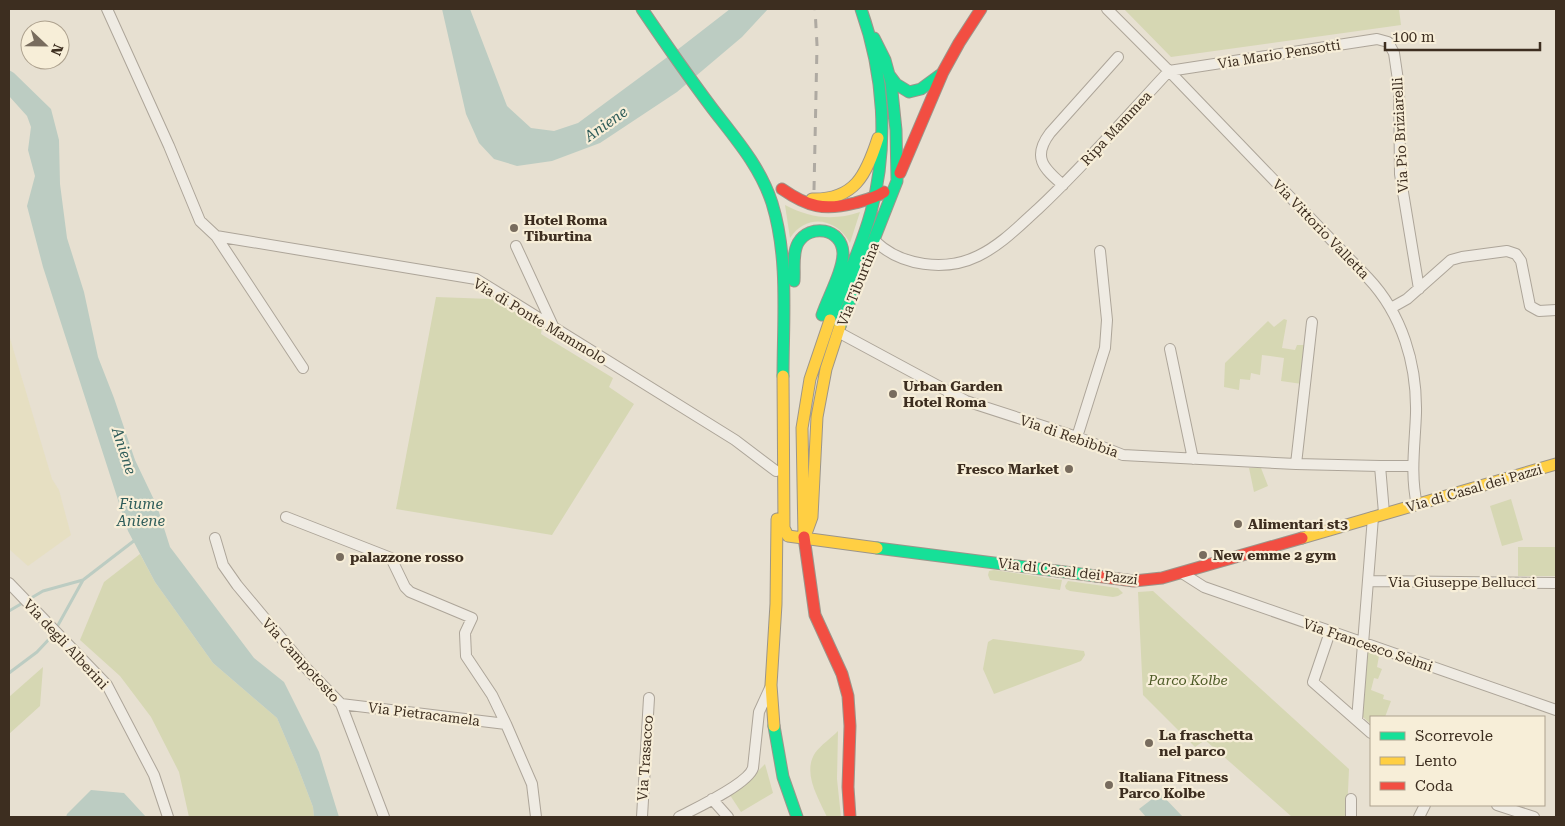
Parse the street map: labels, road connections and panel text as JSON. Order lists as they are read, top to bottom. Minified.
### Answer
{"streets":{"main road":["Via Tiburtina","Via di Casal dei Pazzi"],"street":["Via Mario Pensotti","Ripa Mammea","Via Pio Briziarelli","Via Vittorio Valletta","Via di Ponte Mammolo","Via di Rebibbia","Via Giuseppe Bellucci","Via degli Alberini","Via Francesco Selmi","Via Campotosto","Via Pietracamela","Via Trasacco"]},"crossings":[["Via Mario Pensotti","Ripa Mammea"],["Via Mario Pensotti","Via Pio Briziarelli"],["Via Mario Pensotti","Via Vittorio Valletta"],["Ripa Mammea","Via Vittorio Valletta"],["Ripa Mammea","Via Tiburtina"],["Via Vittorio Valletta","Via di Rebibbia"],["Via Vittorio Valletta","Via di Casal dei Pazzi"],["Via Tiburtina","Via di Rebibbia"],["Via Tiburtina","Via di Casal dei Pazzi"],["Via di Casal dei Pazzi","Via Francesco Selmi"],["Via Campotosto","Via Pietracamela"]],"water":["Aniene","Fiume Aniene"],"parks":["Parco Kolbe"],"places":["Hotel Roma Tiburtina","Urban Garden Hotel Roma","Fresco Market","Alimentari st3","New emme 2 gym","palazzone rosso","La fraschetta nel parco","Italiana Fitness Parco Kolbe"],"legend":["Scorrevole","Lento","Coda"],"scale_bar":"100 m","north":"right"}
